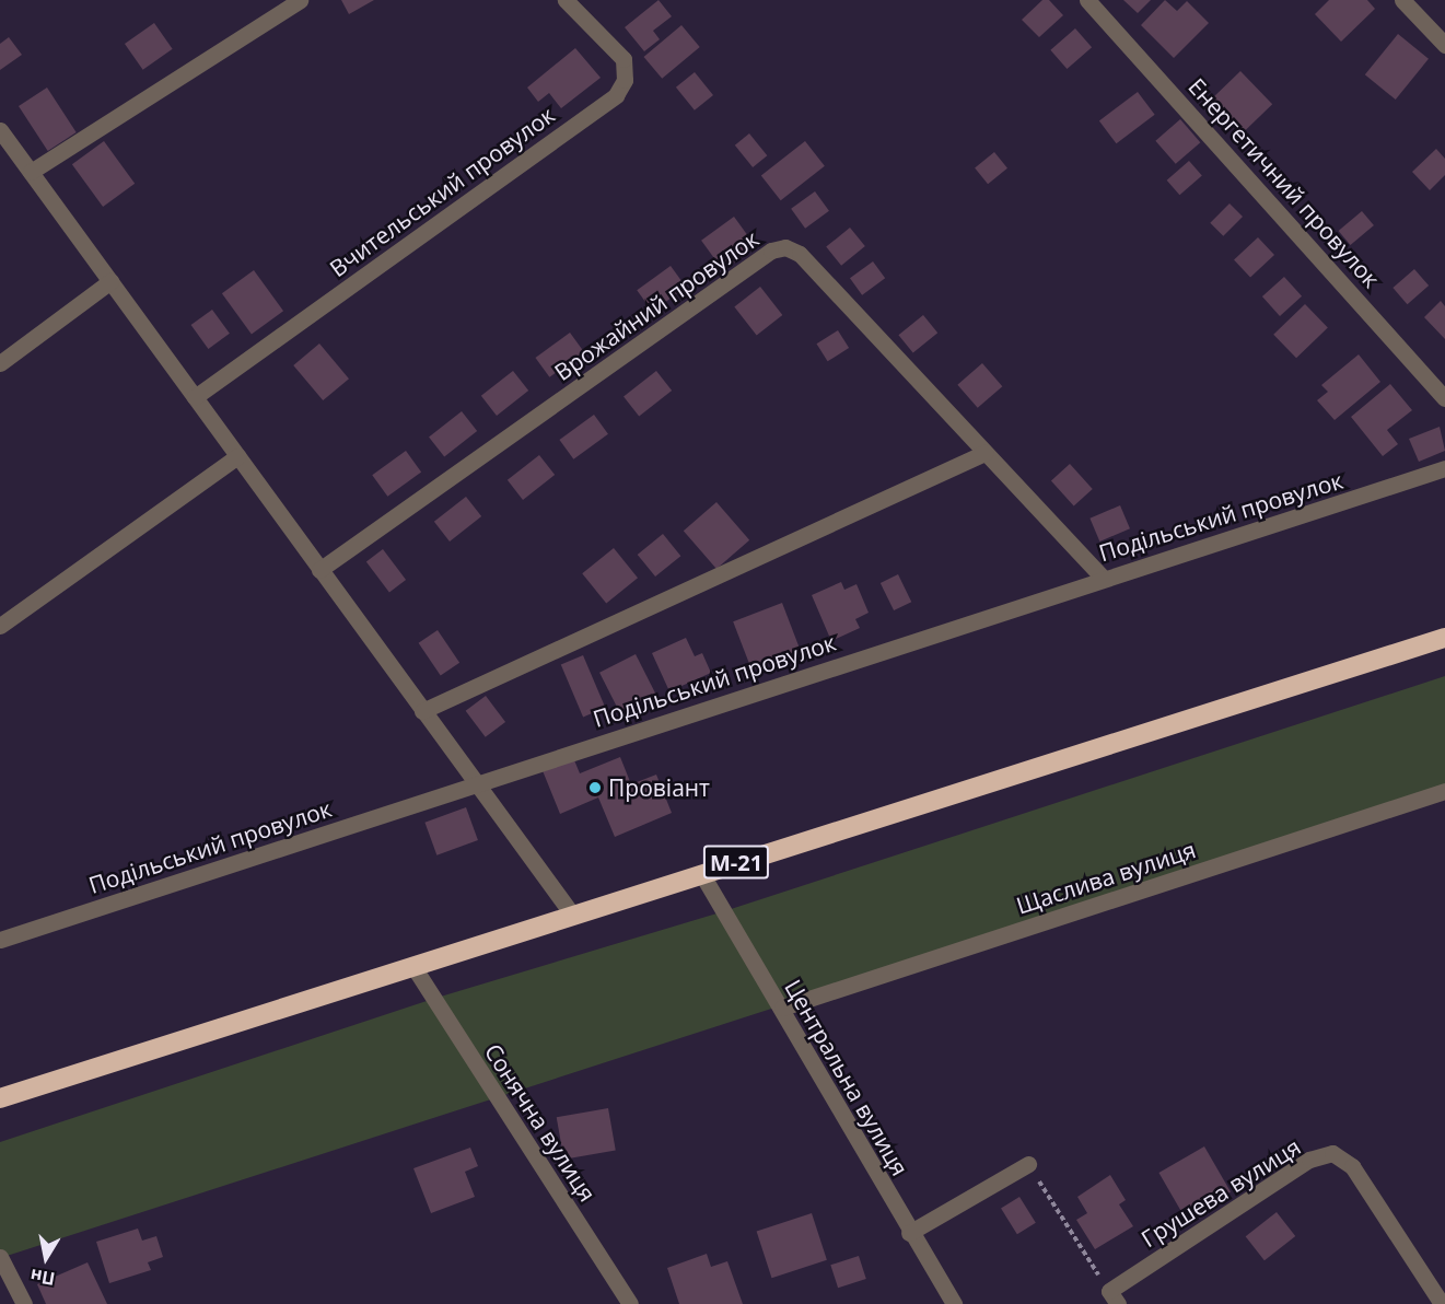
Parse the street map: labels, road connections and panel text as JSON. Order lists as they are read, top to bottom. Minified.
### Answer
{"streets":{"highway":["М-21"],"street":["Енергетичний провулок","Вчительський провулок","Врожайний провулок","Подільський провулок","Щаслива вулиця","Центральна вулиця","Сонячна вулиця","Грушева вулиця"]},"crossings":[["Врожайний провулок","Подільський провулок"],["М-21","Центральна вулиця"],["М-21","Сонячна вулиця"],["Щаслива вулиця","Центральна вулиця"]],"places":["Провіант"],"north":"bottom"}
